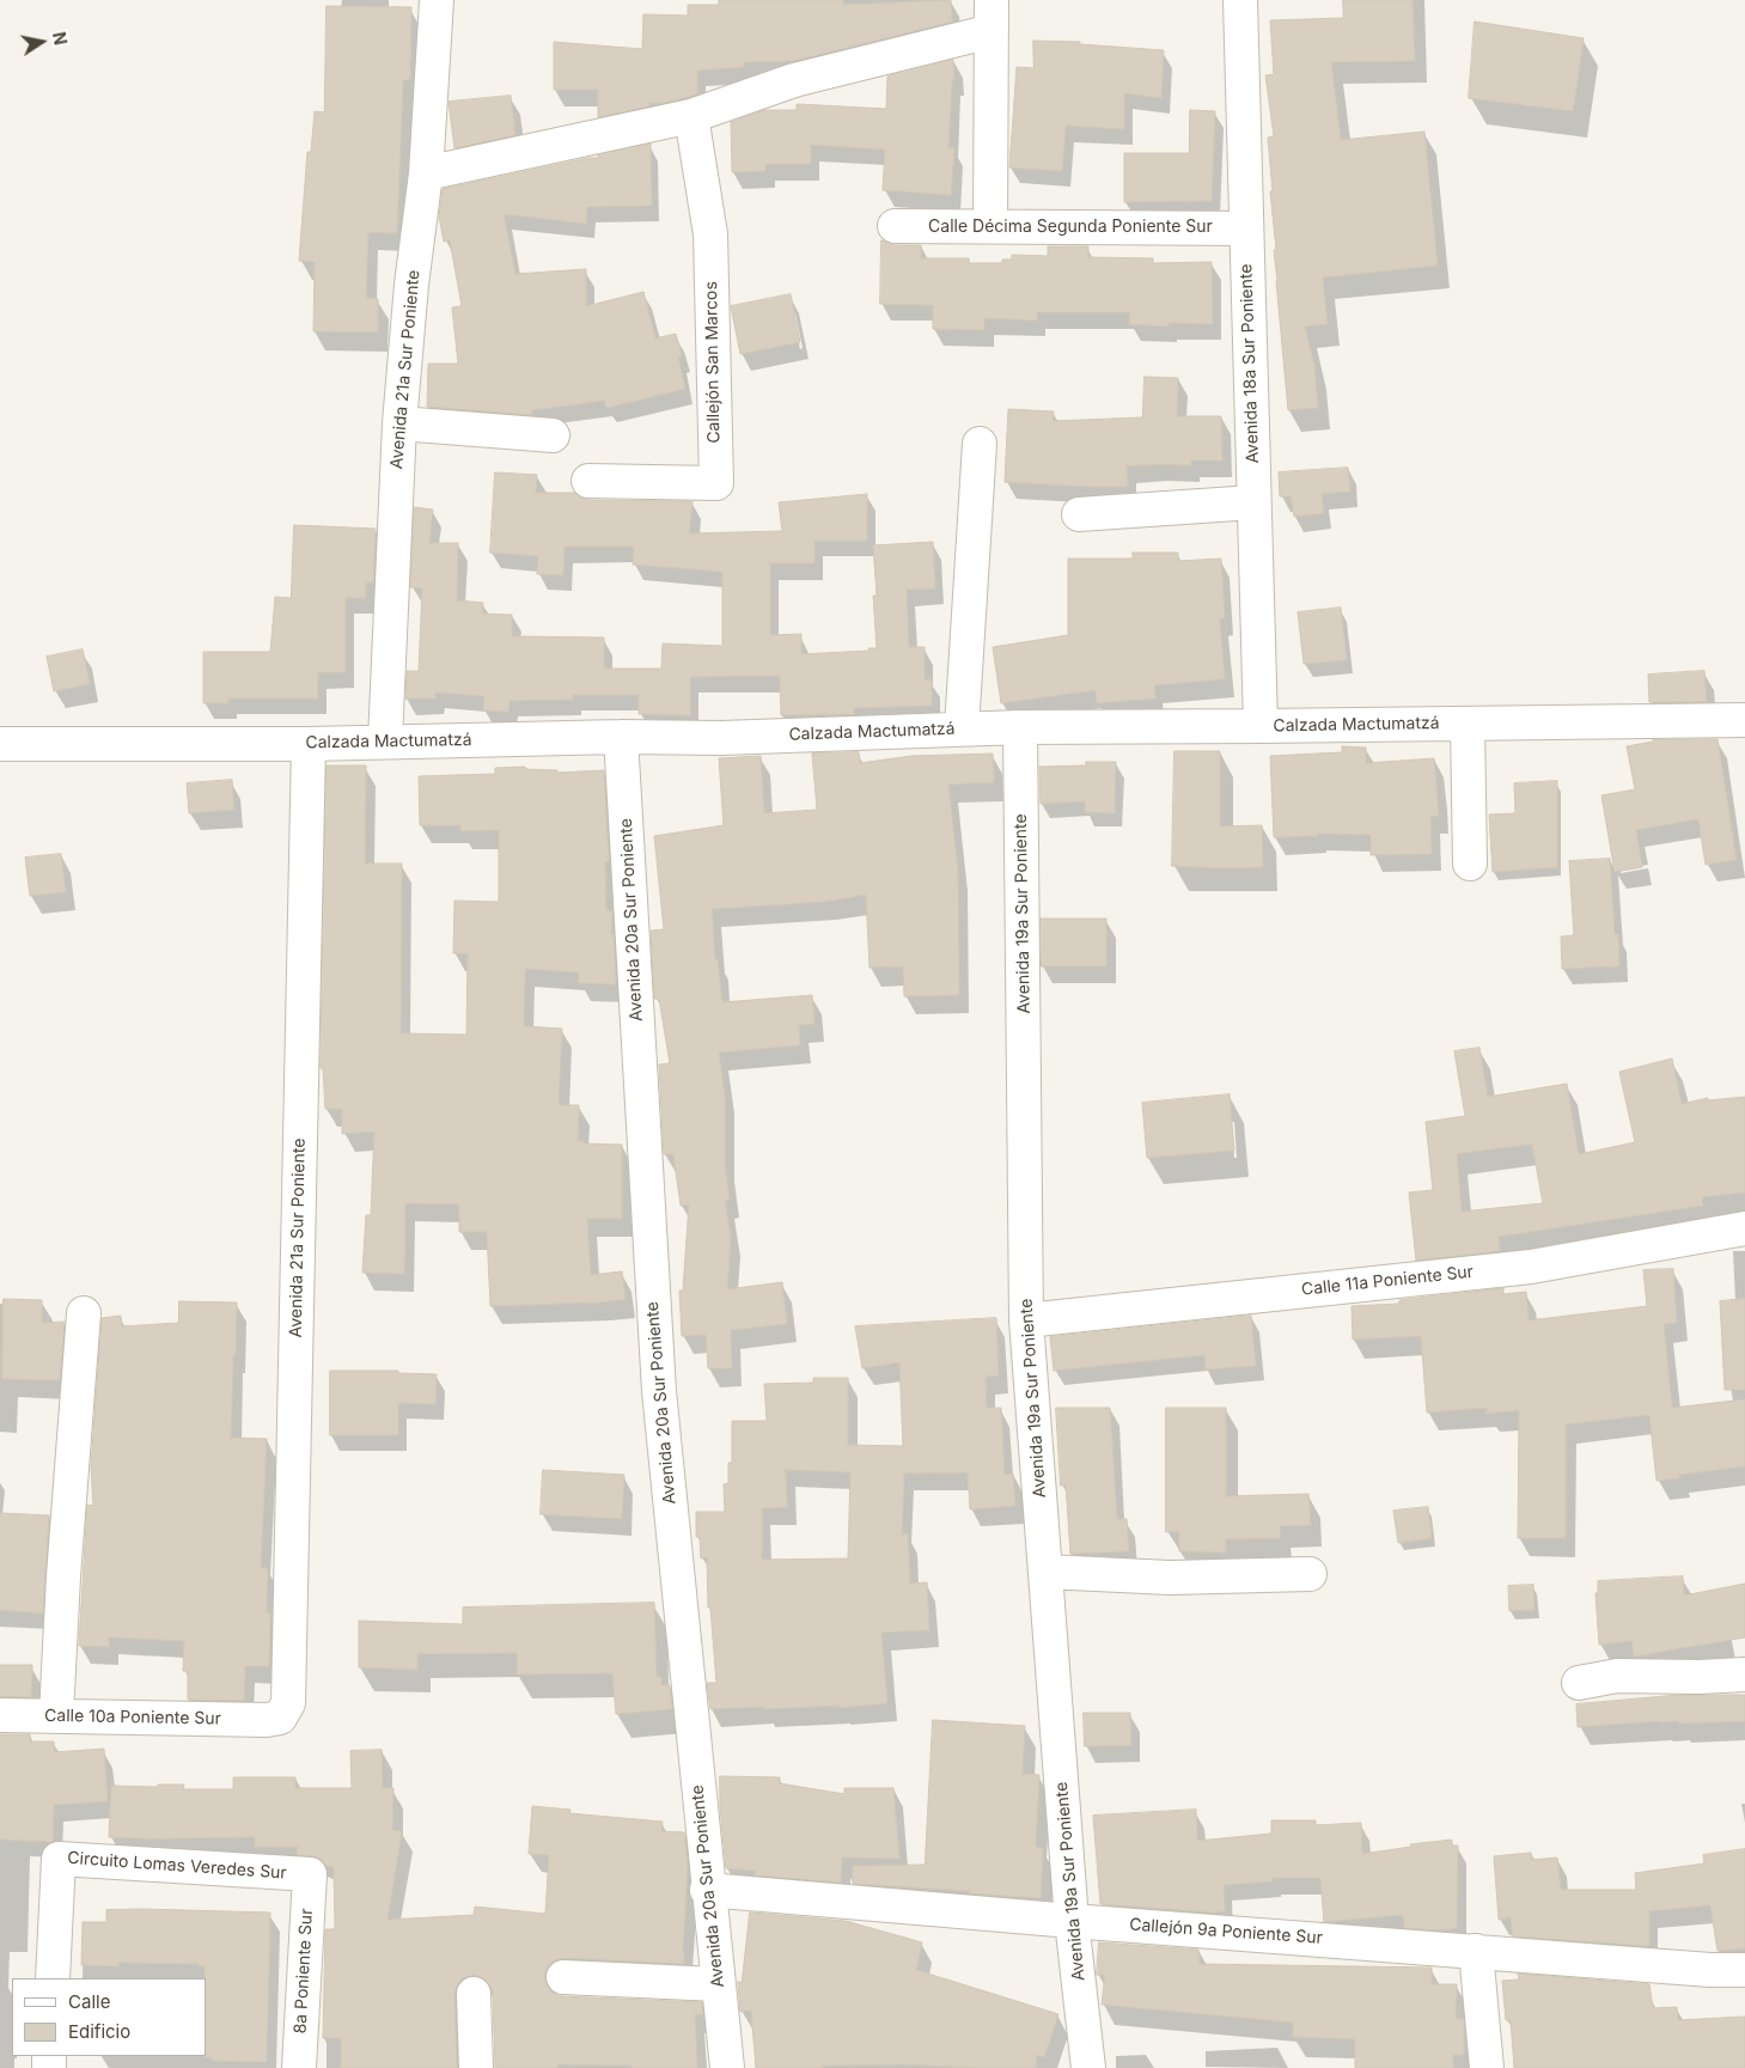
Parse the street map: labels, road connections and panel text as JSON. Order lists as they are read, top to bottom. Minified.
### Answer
{"streets":{"street":["Calle Décima Segunda Poniente Sur","Callejón San Marcos","Avenida 18a Sur Poniente","Avenida 21a Sur Poniente","Calzada Mactumatzá","Avenida 19a Sur Poniente","Avenida 20a Sur Poniente","Calle 11a Poniente Sur","Calle 10a Poniente Sur","Circuito Lomas Veredes Sur","Callejón 9a Poniente Sur","8a Poniente Sur"]},"crossings":[["Calle Décima Segunda Poniente Sur","Avenida 18a Sur Poniente"],["Avenida 18a Sur Poniente","Calzada Mactumatzá"],["Avenida 21a Sur Poniente","Calzada Mactumatzá"],["Avenida 21a Sur Poniente","Calle 10a Poniente Sur"],["Calzada Mactumatzá","Avenida 19a Sur Poniente"],["Calzada Mactumatzá","Avenida 20a Sur Poniente"],["Avenida 19a Sur Poniente","Calle 11a Poniente Sur"],["Avenida 19a Sur Poniente","Callejón 9a Poniente Sur"],["Avenida 20a Sur Poniente","Callejón 9a Poniente Sur"],["Circuito Lomas Veredes Sur","8a Poniente Sur"]],"legend":["Calle","Edificio"],"north":"right"}
